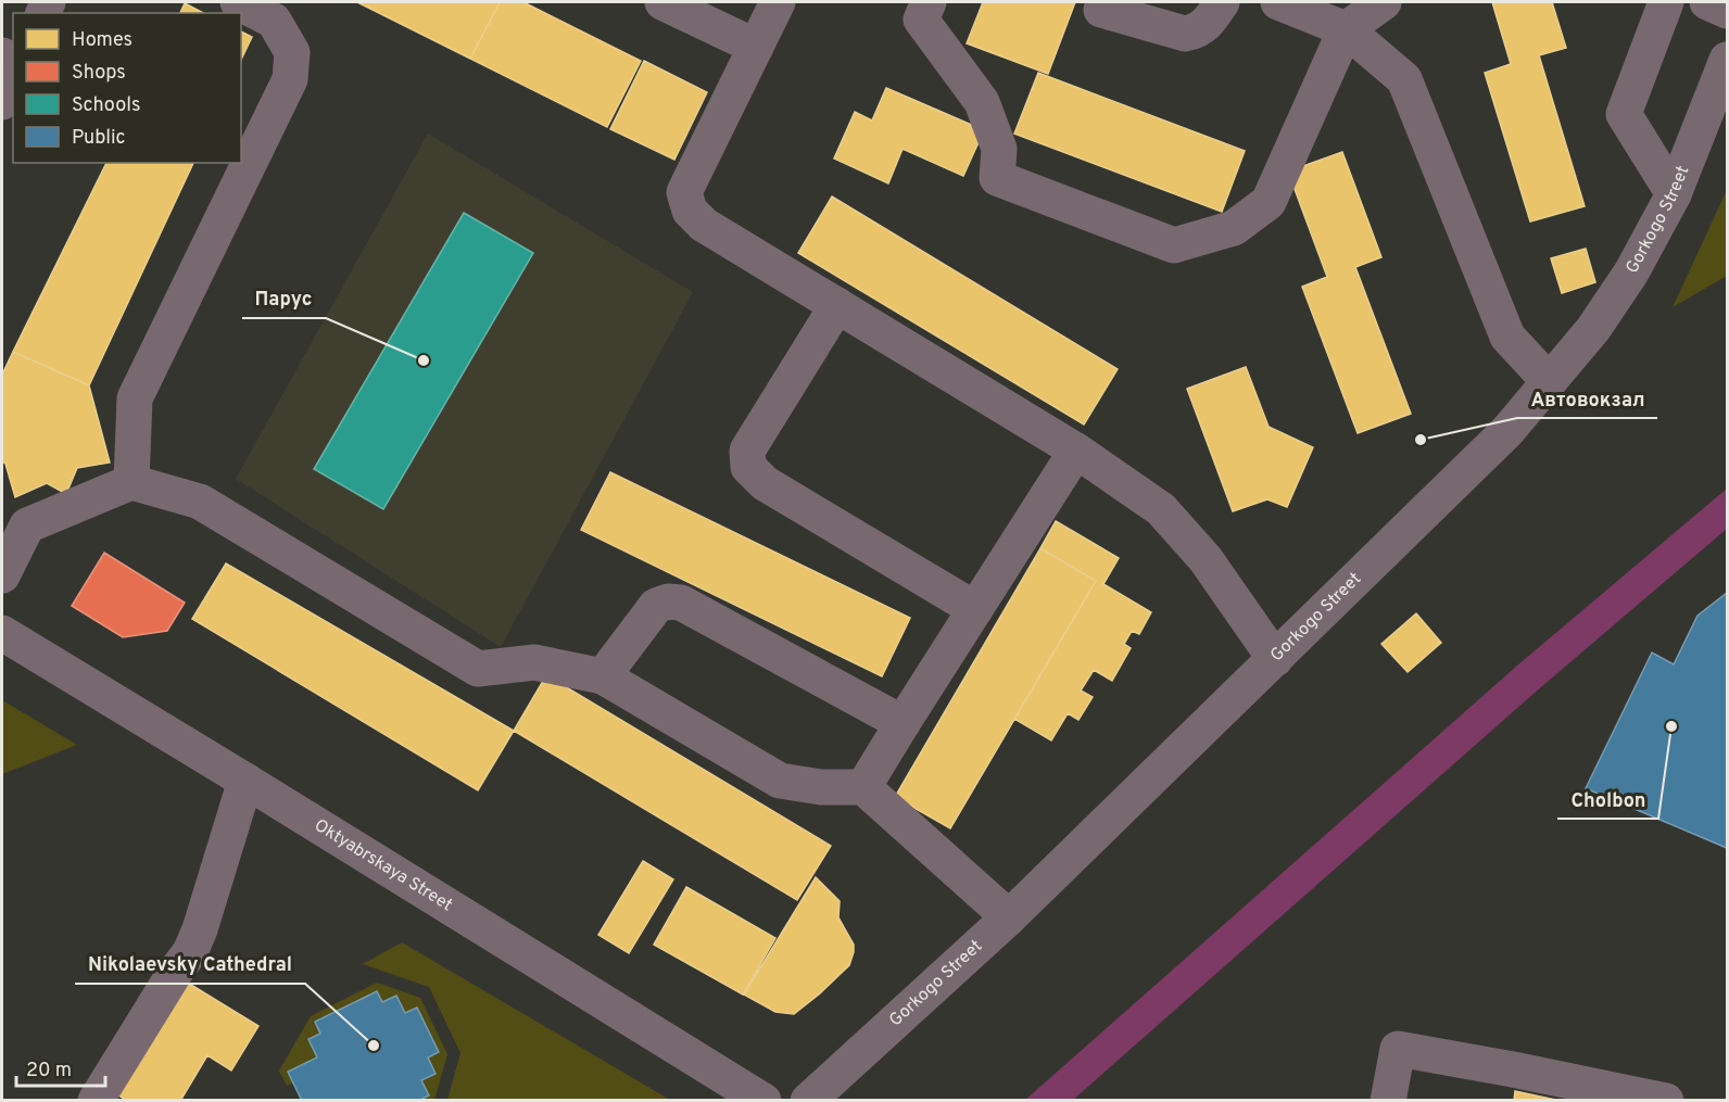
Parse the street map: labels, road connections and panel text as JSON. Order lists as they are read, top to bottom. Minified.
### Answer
{"streets":{"street":["Gorkogo Street","Oktyabrskaya Street"]},"places":["Парус","Автовокзал","Cholbon","Nikolaevsky Cathedral"],"legend":["Homes","Shops","Schools","Public"],"scale_bar":"20 m"}
